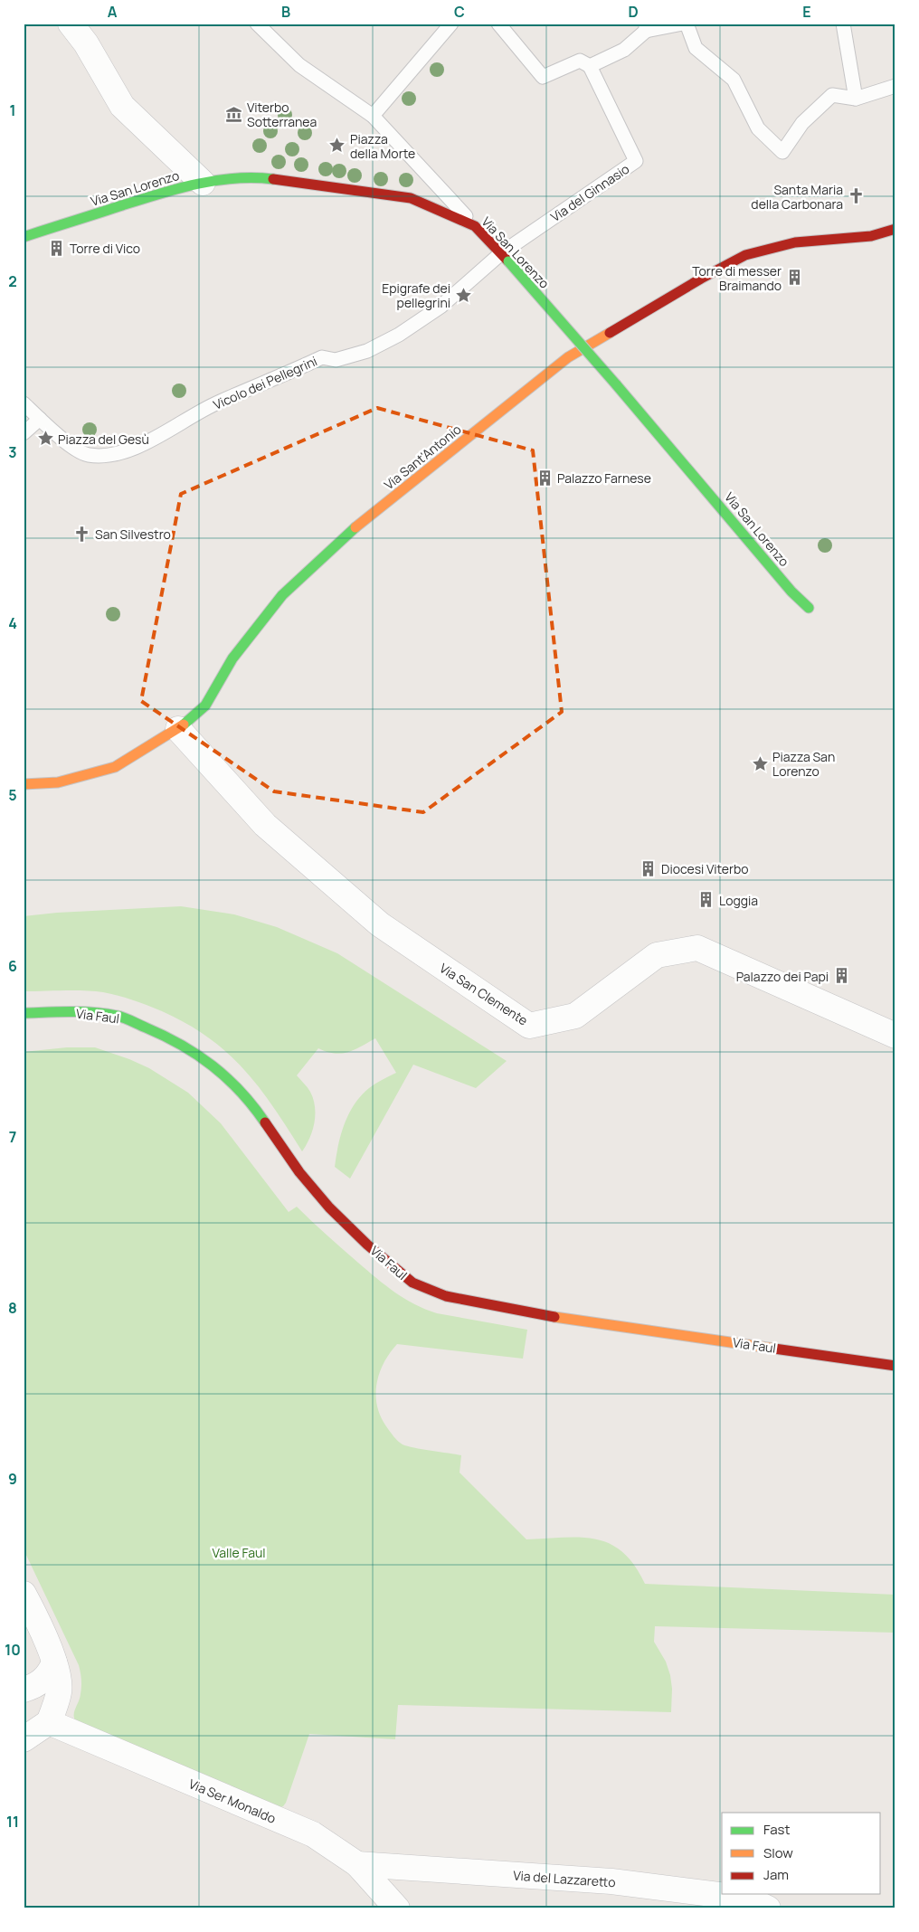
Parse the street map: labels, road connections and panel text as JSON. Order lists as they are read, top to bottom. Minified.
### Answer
{"streets":{"street":["Via San Lorenzo","Via Sant'Antonio","Via San Clemente","Via Faul","Via Ser Monaldo","Via del Lazzaretto"],"lane":["Via del Ginnasio","Vicolo dei Pellegrini"]},"crossings":[["Via San Lorenzo","Via del Ginnasio"],["Via San Lorenzo","Vicolo dei Pellegrini"],["Via del Ginnasio","Vicolo dei Pellegrini"],["Via Sant'Antonio","Via San Clemente"],["Via Ser Monaldo","Via del Lazzaretto"]],"parks":["Valle Faul"],"places":{"museum":["Viterbo Sotterranea"],"place":["Piazza della Morte","Epigrafe dei pellegrini","Piazza del Gesù","Piazza San Lorenzo"],"church":["Santa Maria della Carbonara","San Silvestro"],"building":["Torre di Vico","Torre di messer Braimando","Palazzo Farnese","Diocesi Viterbo","Loggia","Palazzo dei Papi"]},"legend":["Fast","Slow","Jam"],"grid":{"columns":["A","B","C","D","E"],"rows":["1","2","3","4","5","6","7","8","9","10","11"]}}
